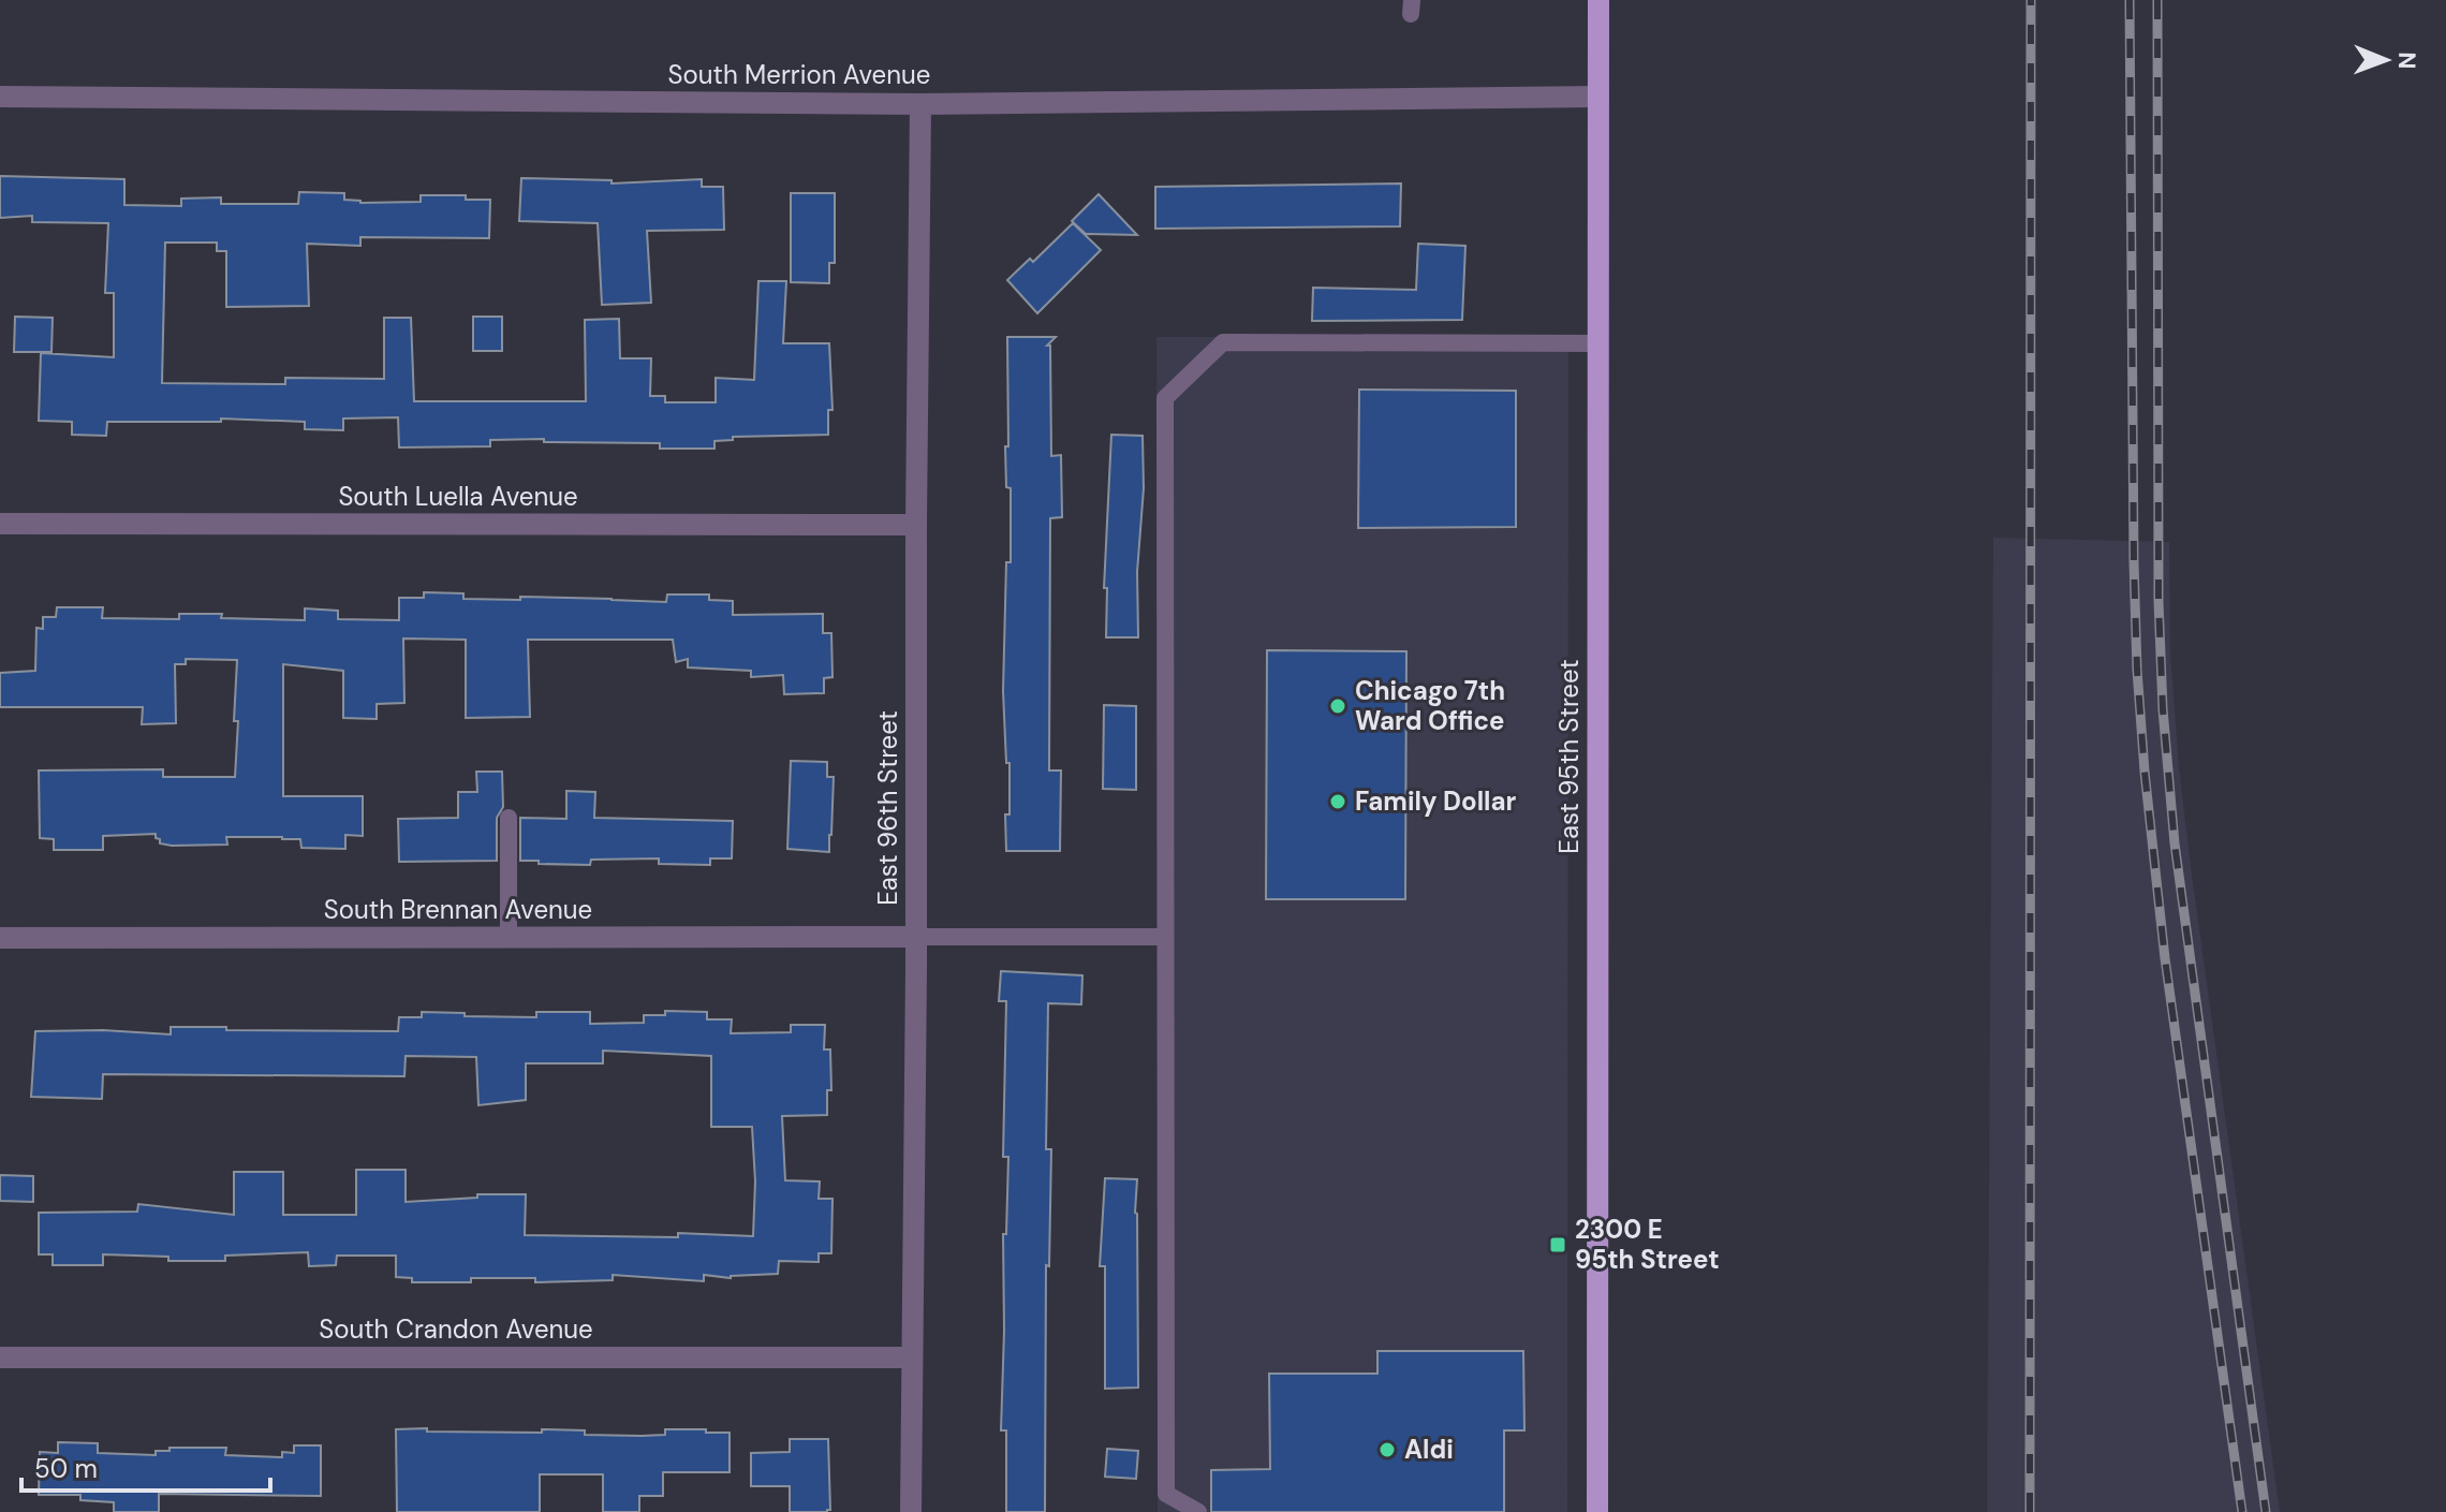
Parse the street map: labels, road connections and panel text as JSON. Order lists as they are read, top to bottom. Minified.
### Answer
{"streets":{"main road":["East 95th Street"],"street":["South Merrion Avenue","South Luella Avenue","East 96th Street","South Brennan Avenue","South Crandon Avenue"]},"crossings":[["South Merrion Avenue","East 95th Street"],["South Merrion Avenue","East 96th Street"],["South Luella Avenue","East 96th Street"],["East 96th Street","South Brennan Avenue"],["East 96th Street","South Crandon Avenue"]],"places":{"other":["Chicago 7th Ward Office","Family Dollar","Aldi"],"transit":["2300 E 95th Street"]},"scale_bar":"50 m","north":"right"}
